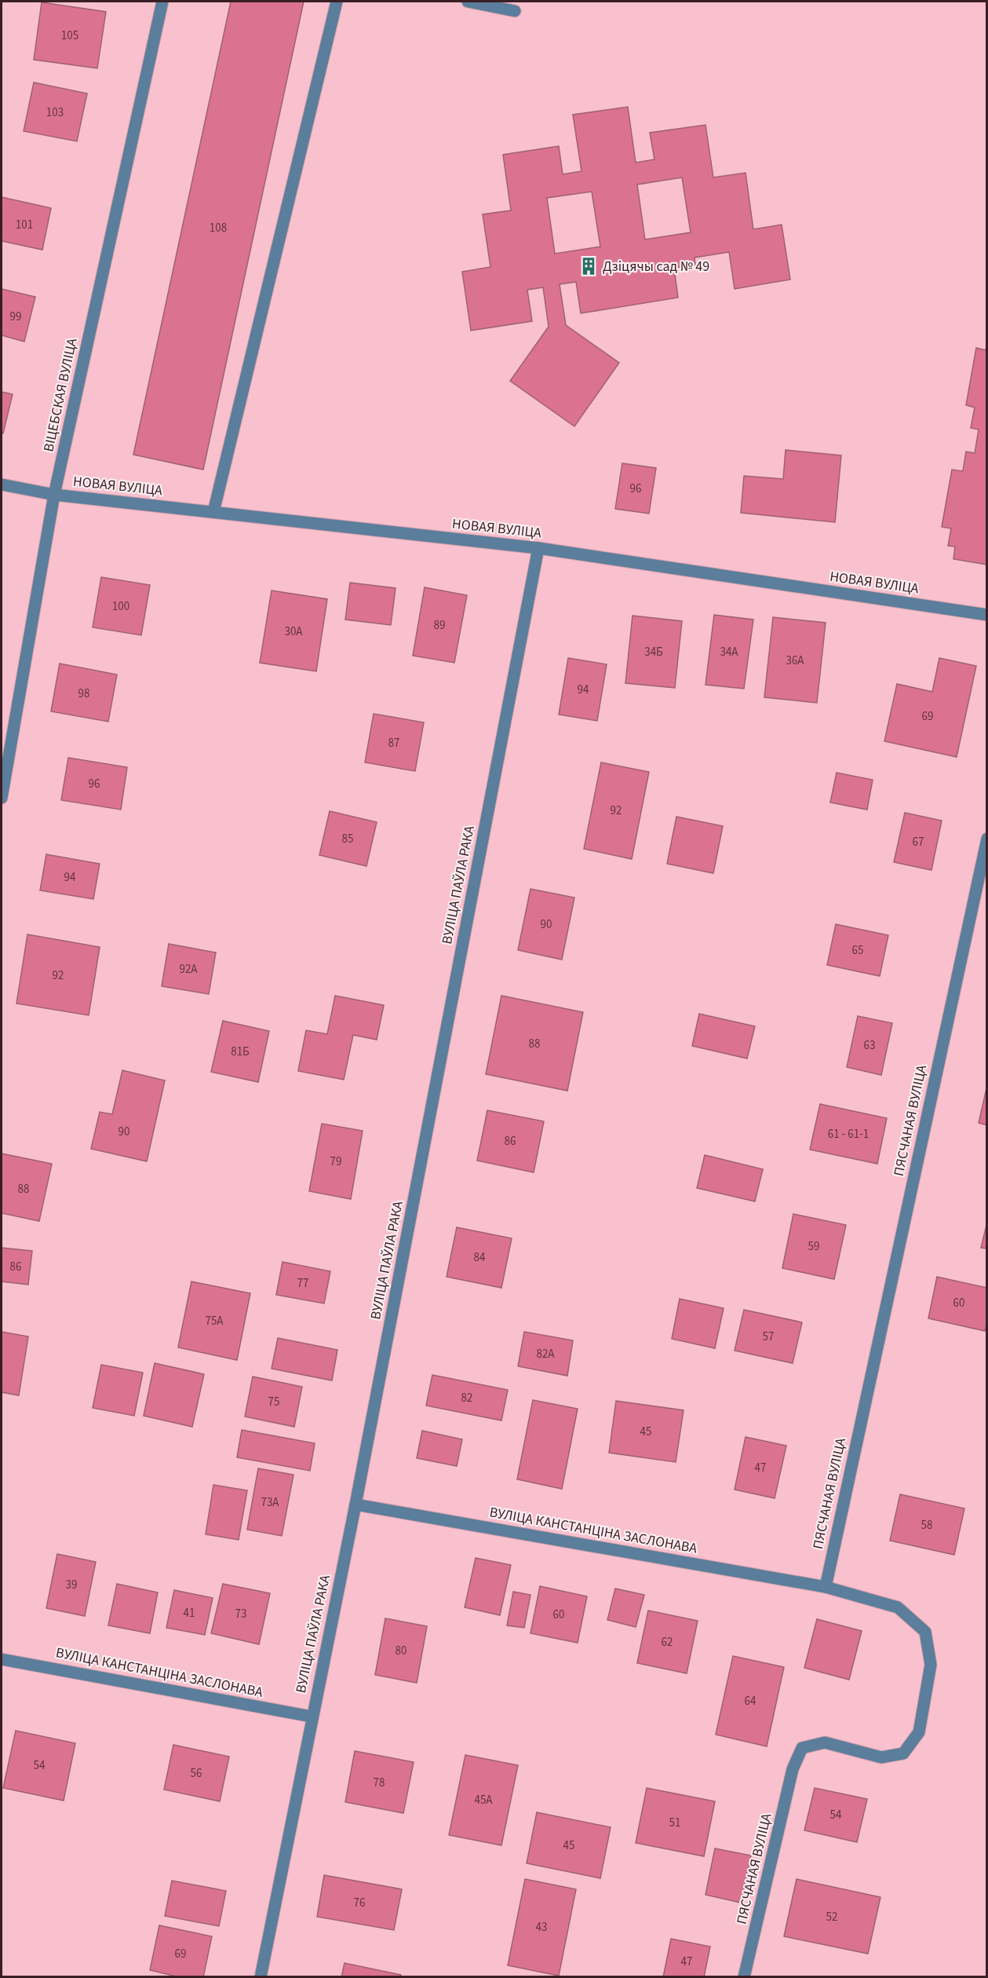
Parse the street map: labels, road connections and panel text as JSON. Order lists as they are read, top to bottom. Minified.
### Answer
{"streets":{"street":["ВІЦЕБСКАЯ ВУЛІЦА","НОВАЯ ВУЛІЦА","ВУЛІЦА ПАЎЛА РАКА","ПЯСЧАНАЯ ВУЛІЦА","ВУЛІЦА КАНСТАНЦІНА ЗАСЛОНАВА"]},"crossings":[["ВІЦЕБСКАЯ ВУЛІЦА","НОВАЯ ВУЛІЦА"],["НОВАЯ ВУЛІЦА","ВУЛІЦА ПАЎЛА РАКА"],["ВУЛІЦА ПАЎЛА РАКА","ВУЛІЦА КАНСТАНЦІНА ЗАСЛОНАВА"],["ПЯСЧАНАЯ ВУЛІЦА","ВУЛІЦА КАНСТАНЦІНА ЗАСЛОНАВА"]],"places":{"building":["Дзіцячы сад № 49"]},"house_numbers":["105","103","101","108","99","96","100","89","30А","34Б","34А","36А","94","98","69","87","96","92","85","67","94","90","65","92А","92","88","63","81Б","90","61 - 61-1","86","79","88","59","84","86","77","60","75А","57","82А","82","75","45","47","73А","58","39","41","73","60","62","80","64","54","56","78","45А","54","51","45","76","52","43","69","47"]}
